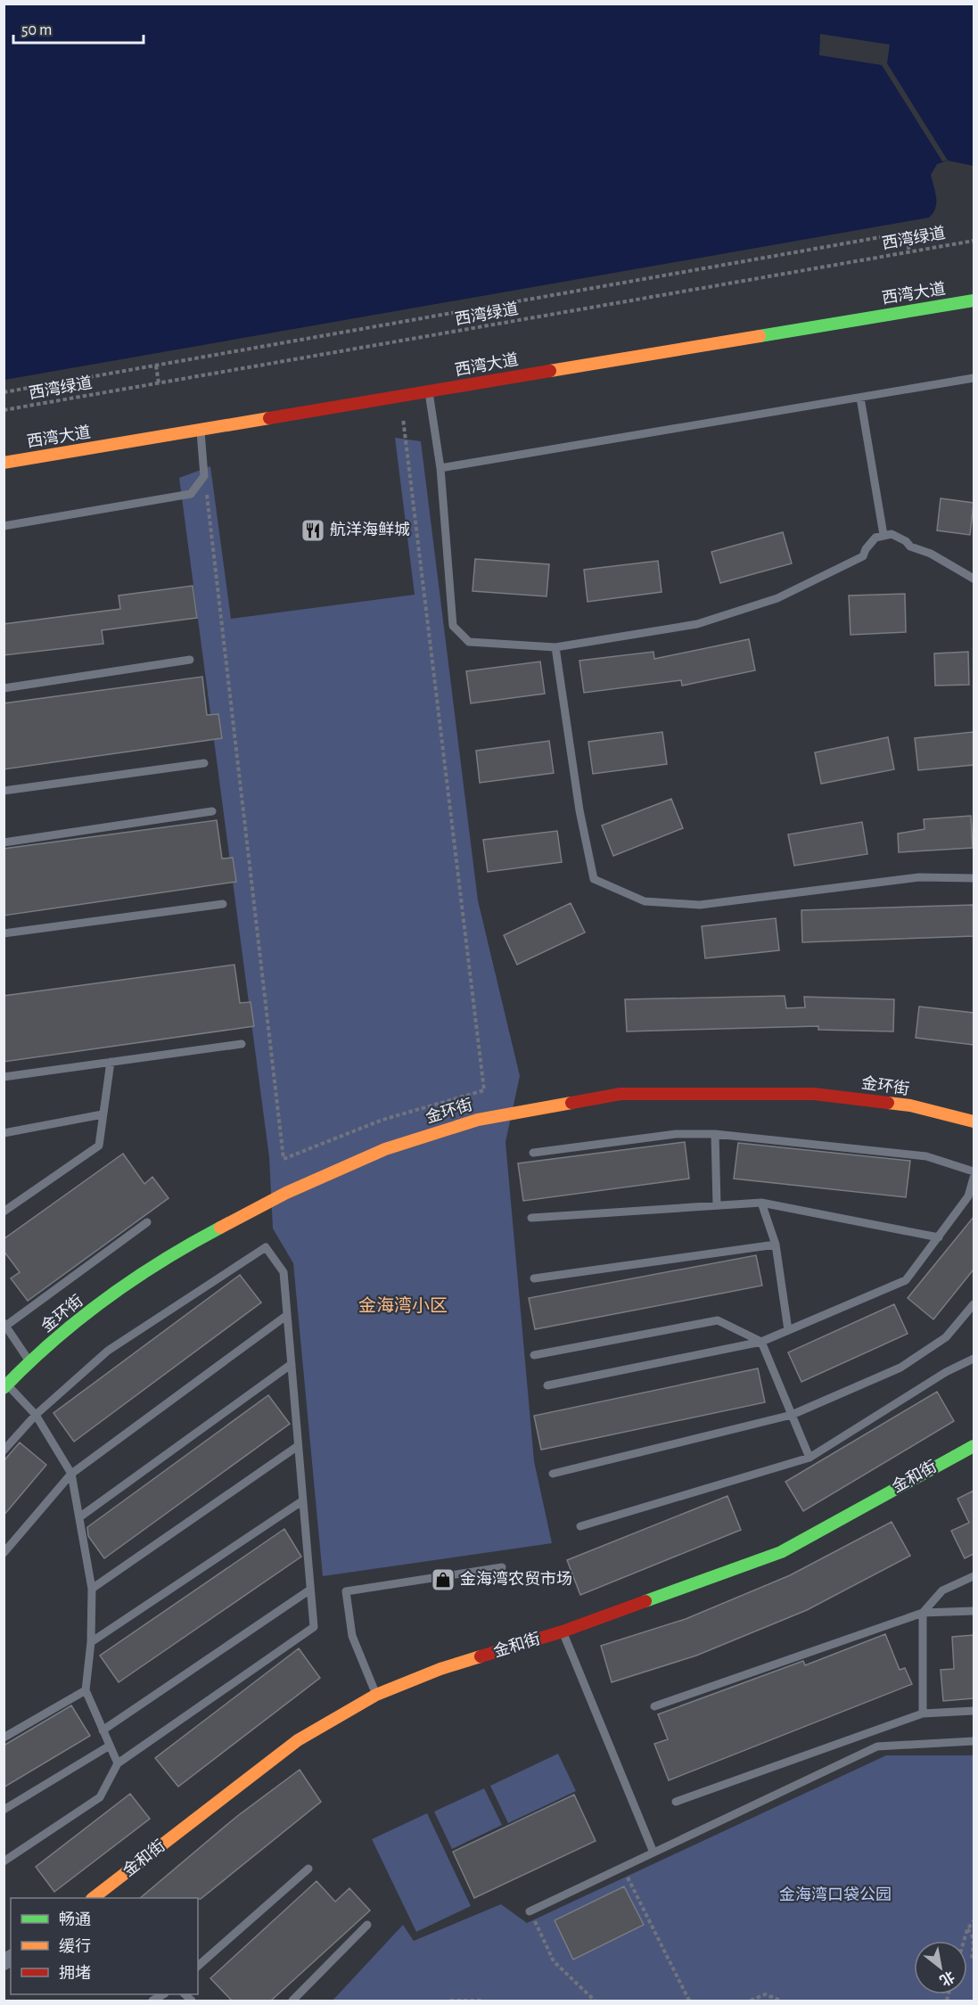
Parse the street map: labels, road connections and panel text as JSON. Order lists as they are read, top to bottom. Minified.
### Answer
{"streets":{"street":["西湾大道","金环街","金和街"],"path":["西湾绿道"]},"districts":["金海湾小区"],"parks":["金海湾口袋公园"],"places":{"restaurant":["航洋海鲜城"],"shop":["金海湾农贸市场"]},"legend":["畅通","缓行","拥堵"],"scale_bar":"50 m","north":"bottom right"}
